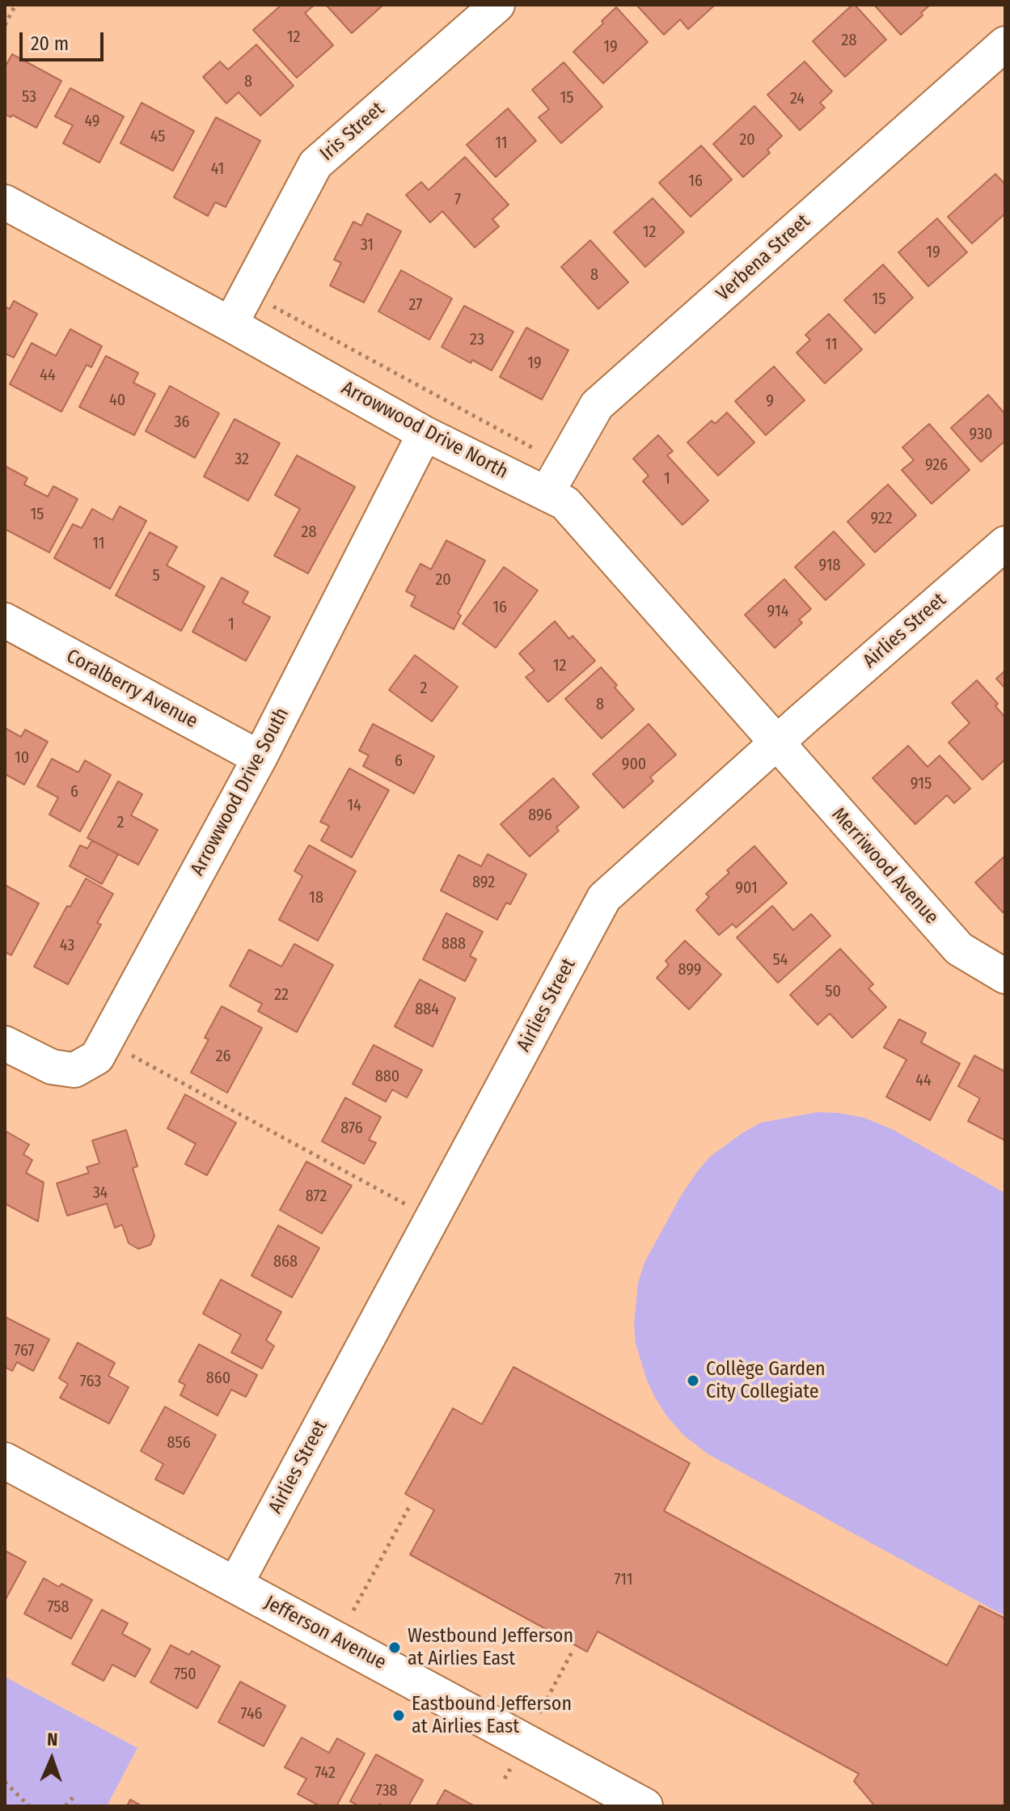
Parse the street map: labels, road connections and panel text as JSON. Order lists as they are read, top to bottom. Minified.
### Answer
{"streets":{"street":["Iris Street","Verbena Street","Arrowwood Drive North","Airlies Street","Coralberry Avenue","Arrowwood Drive South","Merriwood Avenue","Jefferson Avenue"]},"crossings":[["Iris Street","Arrowwood Drive North"],["Verbena Street","Arrowwood Drive North"],["Arrowwood Drive North","Airlies Street"],["Arrowwood Drive North","Arrowwood Drive South"],["Arrowwood Drive North","Merriwood Avenue"],["Airlies Street","Merriwood Avenue"],["Airlies Street","Jefferson Avenue"],["Coralberry Avenue","Arrowwood Drive South"]],"places":["Collège Garden City Collegiate","Westbound Jefferson at Airlies East","Eastbound Jefferson at Airlies East"],"house_numbers":["12","28","19","8","53","15","24","49","45","20","11","41","16","7","12","31","19","8","15","27","23","11","19","44","40","9","36","930","32","926","1","15","922","28","11","918","5","20","16","914","1","12","2","8","10","6","900","915","6","14","896","2","892","901","18","888","43","54","899","50","22","884","26","880","44","876","34","872","868","767","860","763","856","711","758","750","746","742","738"],"scale_bar":"20 m","north":"top"}
